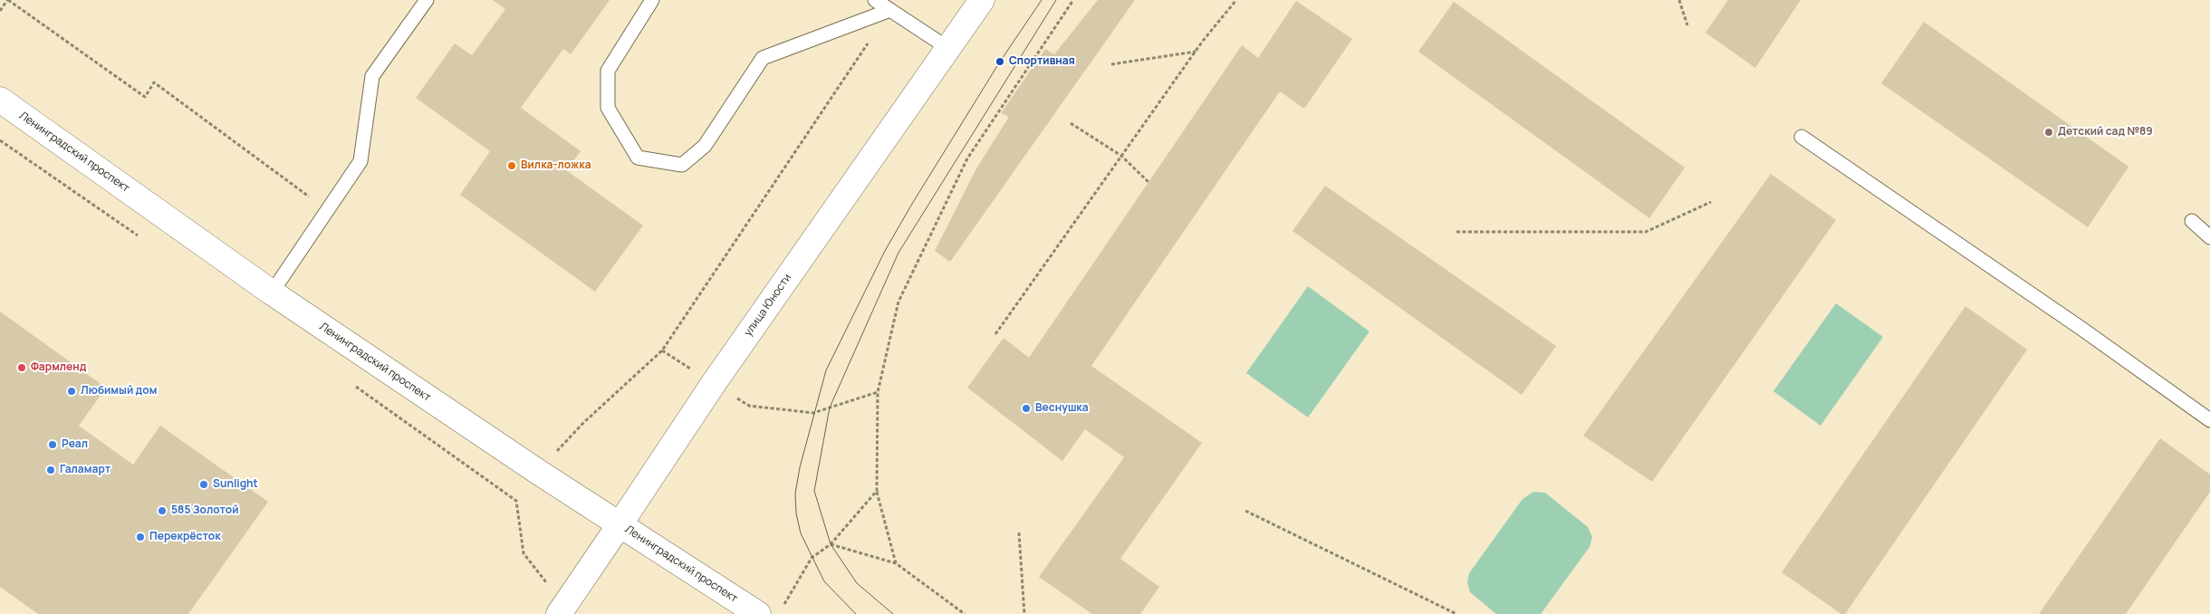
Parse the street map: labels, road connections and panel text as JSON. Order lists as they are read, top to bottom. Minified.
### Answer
{"streets":{"street":["Ленинградский проспект","улица Юности"]},"crossings":[["Ленинградский проспект","улица Юности"]],"places":["Спортивная","Детский сад №89","Вилка-ложка","Фармленд","Любимый дом","Веснушка","Реал","Галамарт","Sunlight","585 Золотой","Перекрёсток"]}
